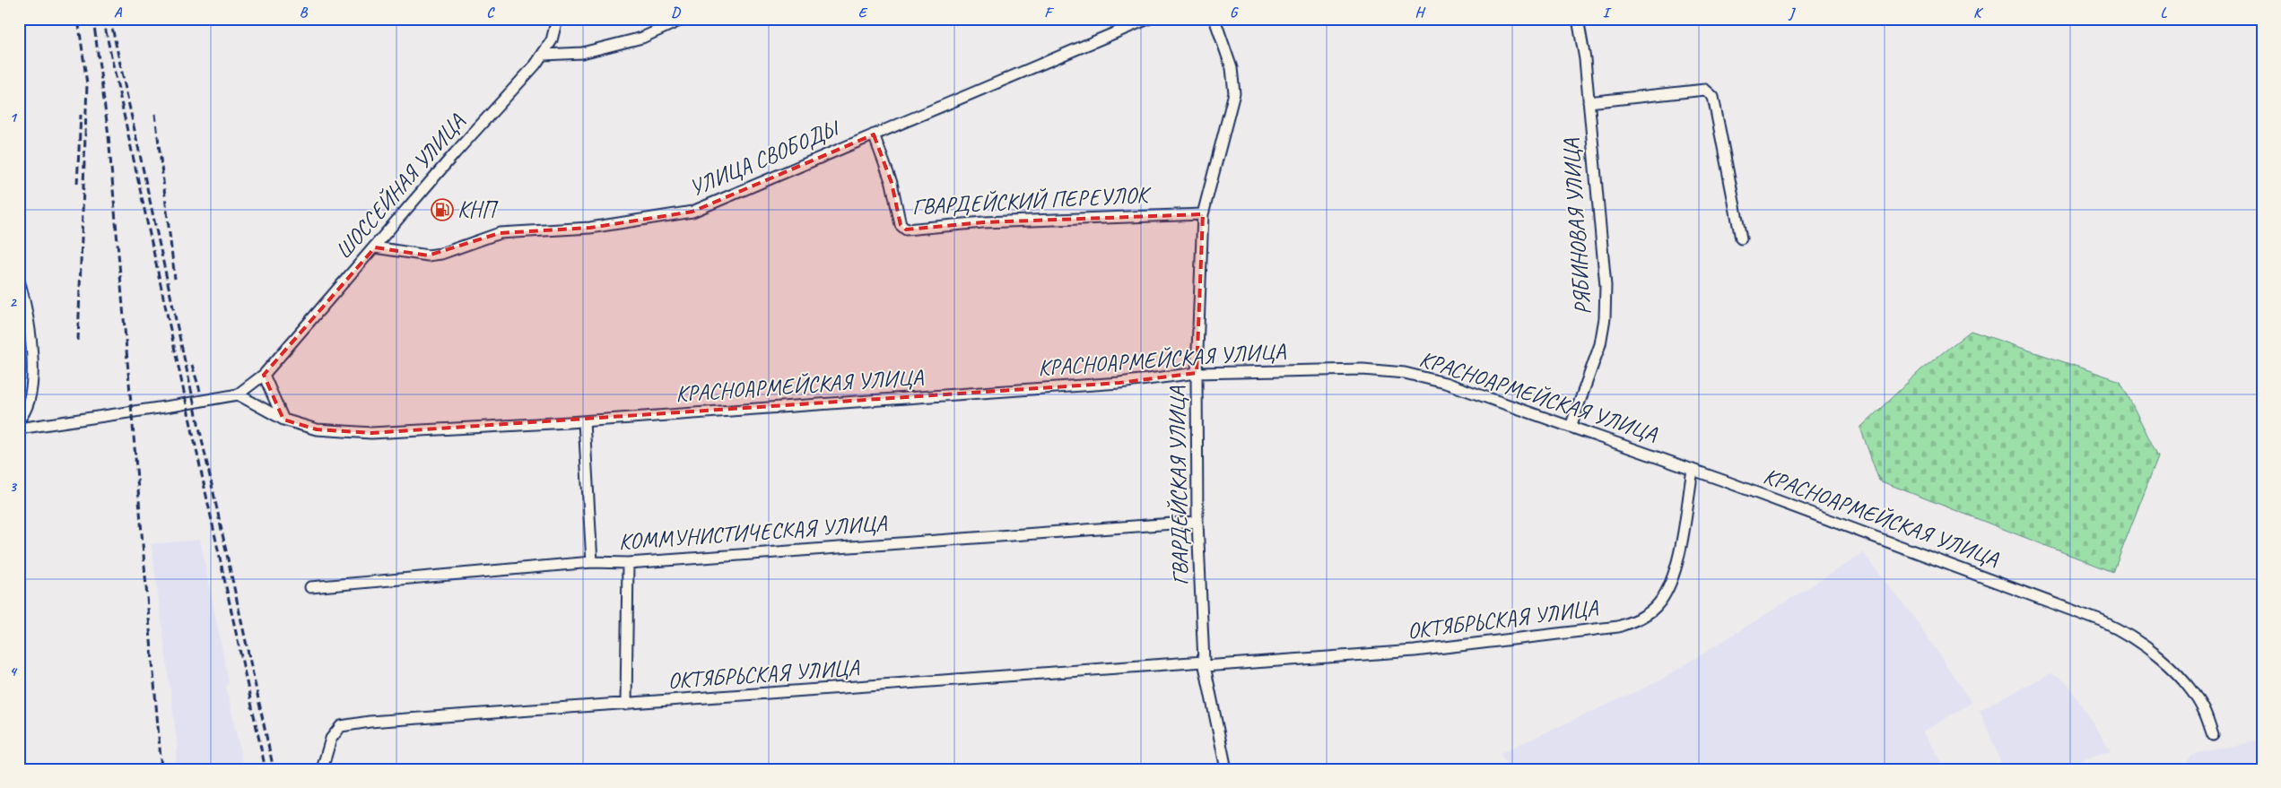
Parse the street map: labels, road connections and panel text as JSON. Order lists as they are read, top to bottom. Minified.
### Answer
{"streets":{"street":["УЛИЦА СВОБОДЫ","ШОССЕЙНАЯ УЛИЦА","ГВАРДЕЙСКИЙ ПЕРЕУЛОК","РЯБИНОВАЯ УЛИЦА","КРАСНОАРМЕЙСКАЯ УЛИЦА","ГВАРДЕЙСКАЯ УЛИЦА","КОММУНИСТИЧЕСКАЯ УЛИЦА","ОКТЯБРЬСКАЯ УЛИЦА"]},"crossings":[["УЛИЦА СВОБОДЫ","ШОССЕЙНАЯ УЛИЦА"],["УЛИЦА СВОБОДЫ","ГВАРДЕЙСКИЙ ПЕРЕУЛОК"],["ШОССЕЙНАЯ УЛИЦА","КРАСНОАРМЕЙСКАЯ УЛИЦА"],["ГВАРДЕЙСКИЙ ПЕРЕУЛОК","ГВАРДЕЙСКАЯ УЛИЦА"],["РЯБИНОВАЯ УЛИЦА","КРАСНОАРМЕЙСКАЯ УЛИЦА"],["КРАСНОАРМЕЙСКАЯ УЛИЦА","ГВАРДЕЙСКАЯ УЛИЦА"],["КРАСНОАРМЕЙСКАЯ УЛИЦА","ОКТЯБРЬСКАЯ УЛИЦА"],["ГВАРДЕЙСКАЯ УЛИЦА","КОММУНИСТИЧЕСКАЯ УЛИЦА"],["ГВАРДЕЙСКАЯ УЛИЦА","ОКТЯБРЬСКАЯ УЛИЦА"]],"places":{"fuel station":["КНП"]},"grid":{"columns":["A","B","C","D","E","F","G","H","I","J","K","L"],"rows":["1","2","3","4"]}}
